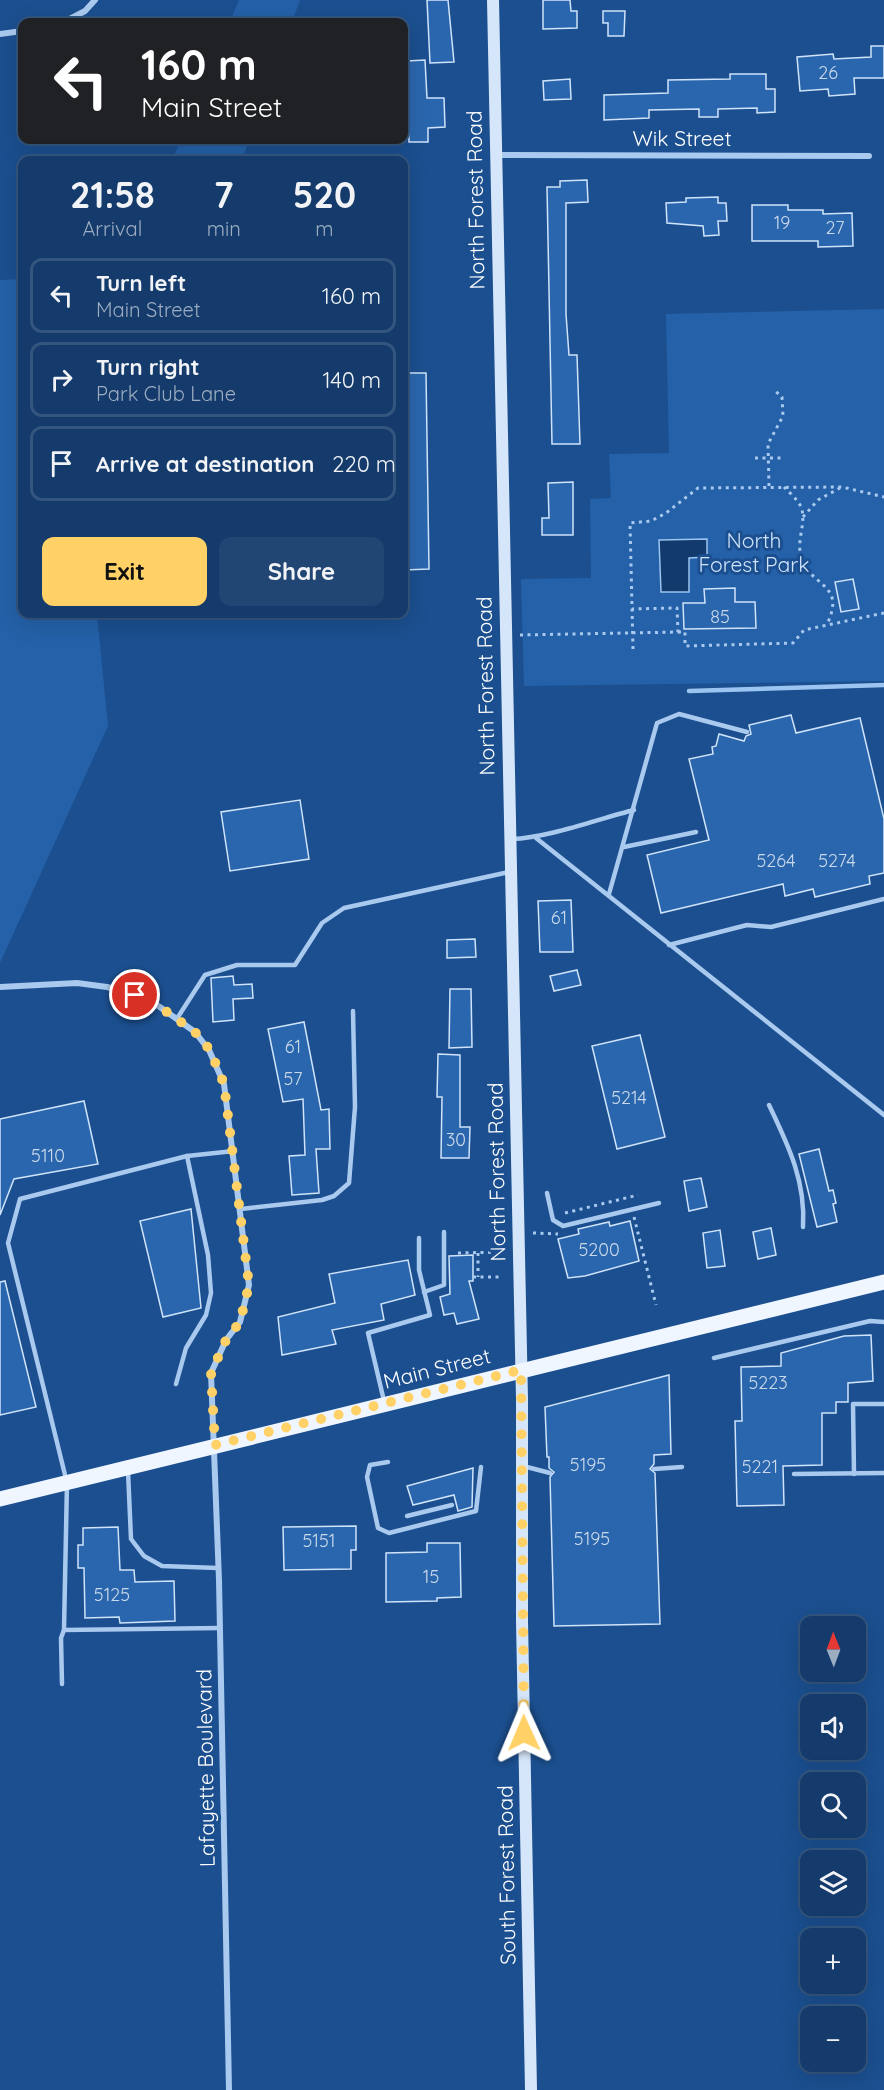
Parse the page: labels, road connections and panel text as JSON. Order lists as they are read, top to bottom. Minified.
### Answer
{"streets":{"main road":["Main Street"],"street":["Wik Street","North Forest Road","Lafayette Boulevard","South Forest Road"]},"crossings":[["Wik Street","North Forest Road"],["North Forest Road","Main Street"],["North Forest Road","South Forest Road"],["Main Street","Lafayette Boulevard"],["Main Street","South Forest Road"]],"parks":["North Forest Park"],"house_numbers":["26","19","27","85","5264","5274","61","61","57","5214","30","5110","5200","5223","5195","5221","5195","5151","15","5125"],"north":"top","page":{"turn":["160 m","Main Street"],"eta":["21:58","Arrival","7","min","520","m"],"list":[{"name":"Turn left","note":"Main Street","value":"160 m"},{"name":"Turn right","note":"Park Club Lane","value":"140 m"},{"name":"Arrive at destination","value":"220 m"}],"buttons":["Exit","Share"],"map_buttons":["+","−"]}}
